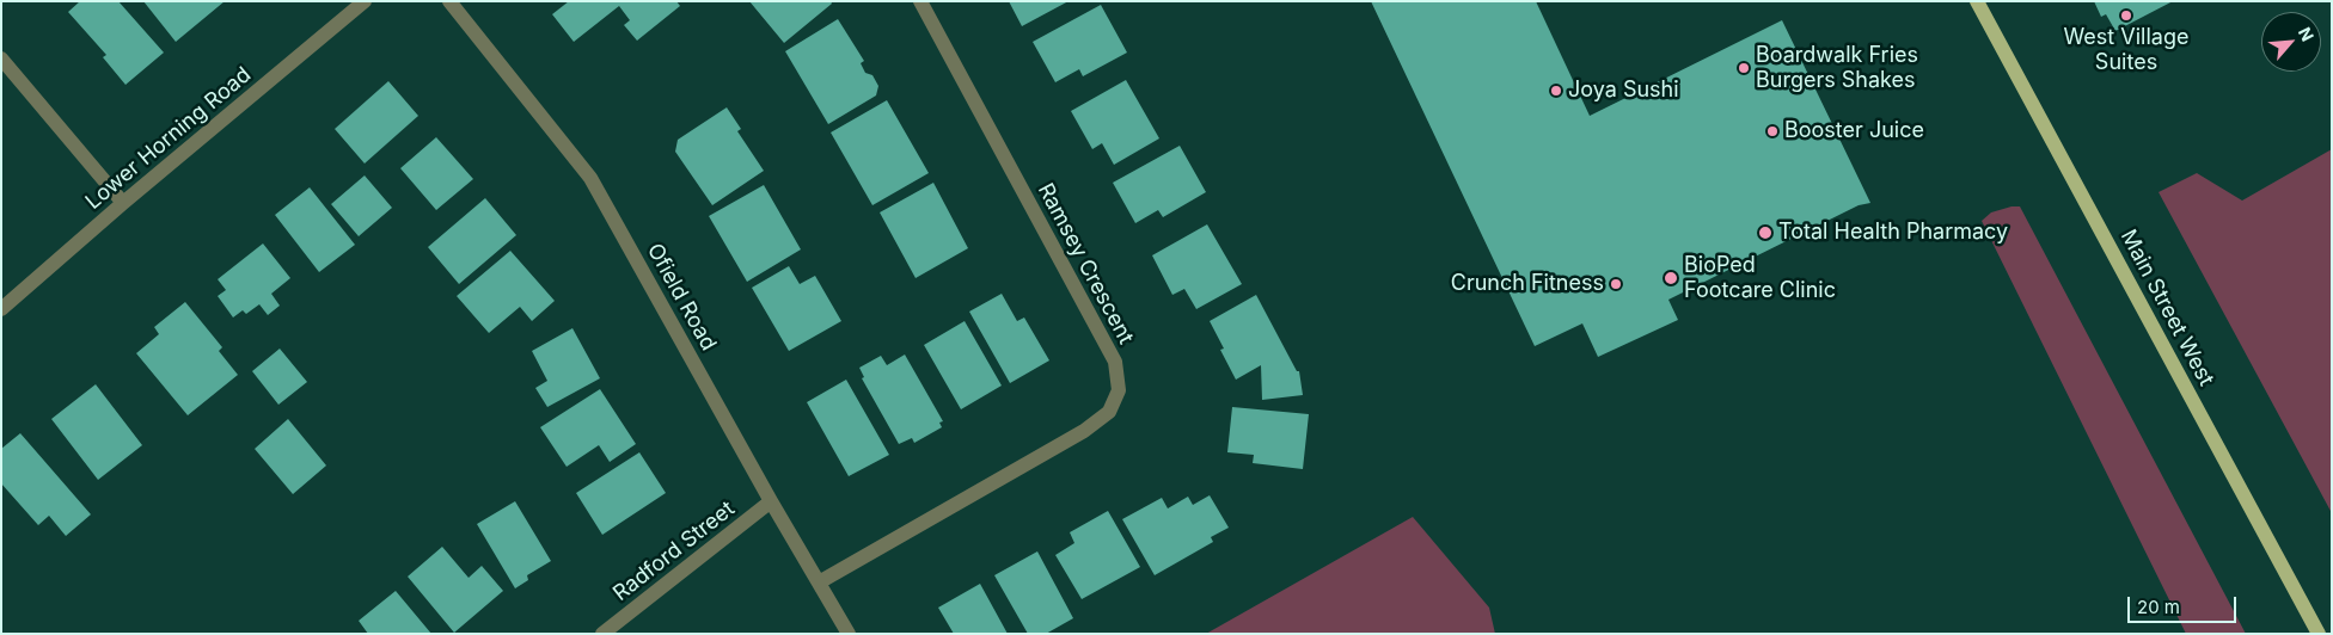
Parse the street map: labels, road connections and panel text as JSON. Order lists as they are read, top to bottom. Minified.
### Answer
{"streets":{"main road":["Main Street West"],"street":["Lower Horning Road","Ramsey Crescent","Ofield Road","Radford Street"]},"crossings":[["Ramsey Crescent","Ofield Road"],["Ofield Road","Radford Street"]],"places":["West Village Suites","Boardwalk Fries Burgers Shakes","Joya Sushi","Booster Juice","Total Health Pharmacy","BioPed Footcare Clinic","Crunch Fitness"],"scale_bar":"20 m","north":"top right"}
